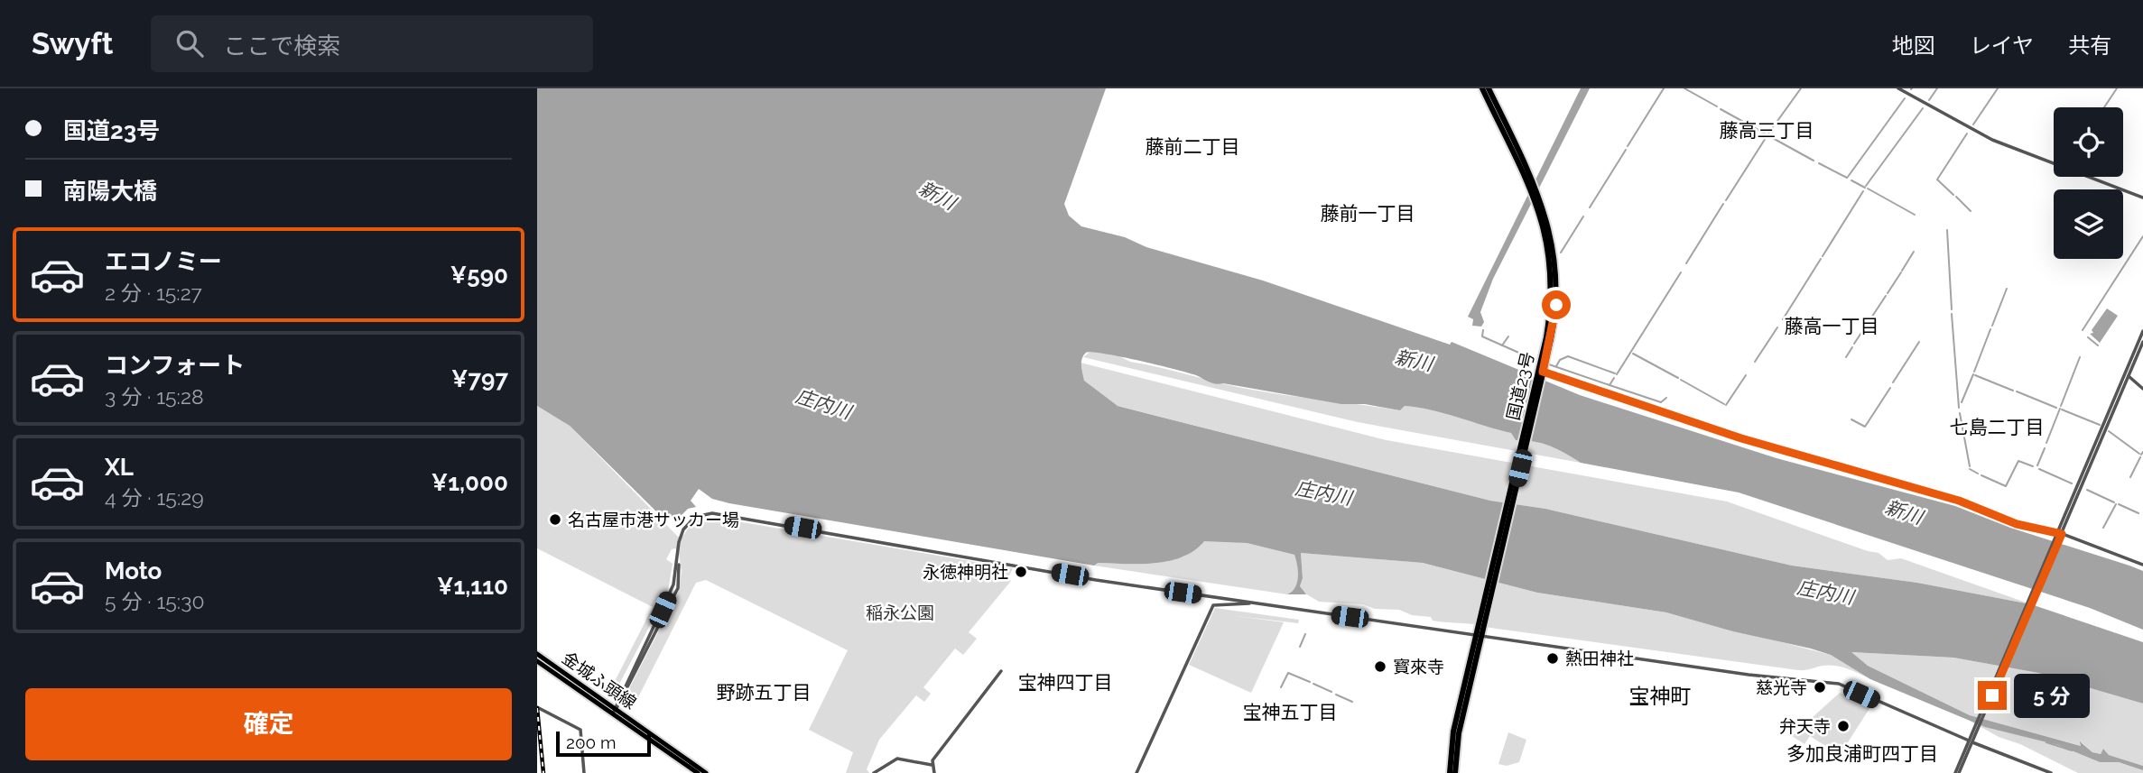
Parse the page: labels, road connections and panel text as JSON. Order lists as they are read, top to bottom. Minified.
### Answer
{"streets":{"highway":["国道23号"],"main road":["金城ふ頭線"]},"districts":["藤高三丁目","藤前二丁目","藤前一丁目","藤高一丁目","七島二丁目","宝神四丁目","野跡五丁目","宝神町","宝神五丁目","多加良浦町四丁目"],"water":["新川","庄内川"],"parks":["稲永公園"],"places":["名古屋市港サッカー場","永徳神明社","熱田神社","寳來寺","慈光寺","弁天寺"],"scale_bar":"200 m","page":{"header":"Swyft","search":"ここで検索","nav":["地図","レイヤ","共有"],"banner":["国道23号","南陽大橋"],"list":[{"name":"エコノミー","note":"2 分 · 15:27","value":"¥590"},{"name":"コンフォート","note":"3 分 · 15:28","value":"¥797"},{"name":"XL","note":"4 分 · 15:29","value":"¥1,000"},{"name":"Moto","note":"5 分 · 15:30","value":"¥1,110"}],"bubble":"5 分","buttons":"確定","scale":"200 m"}}
